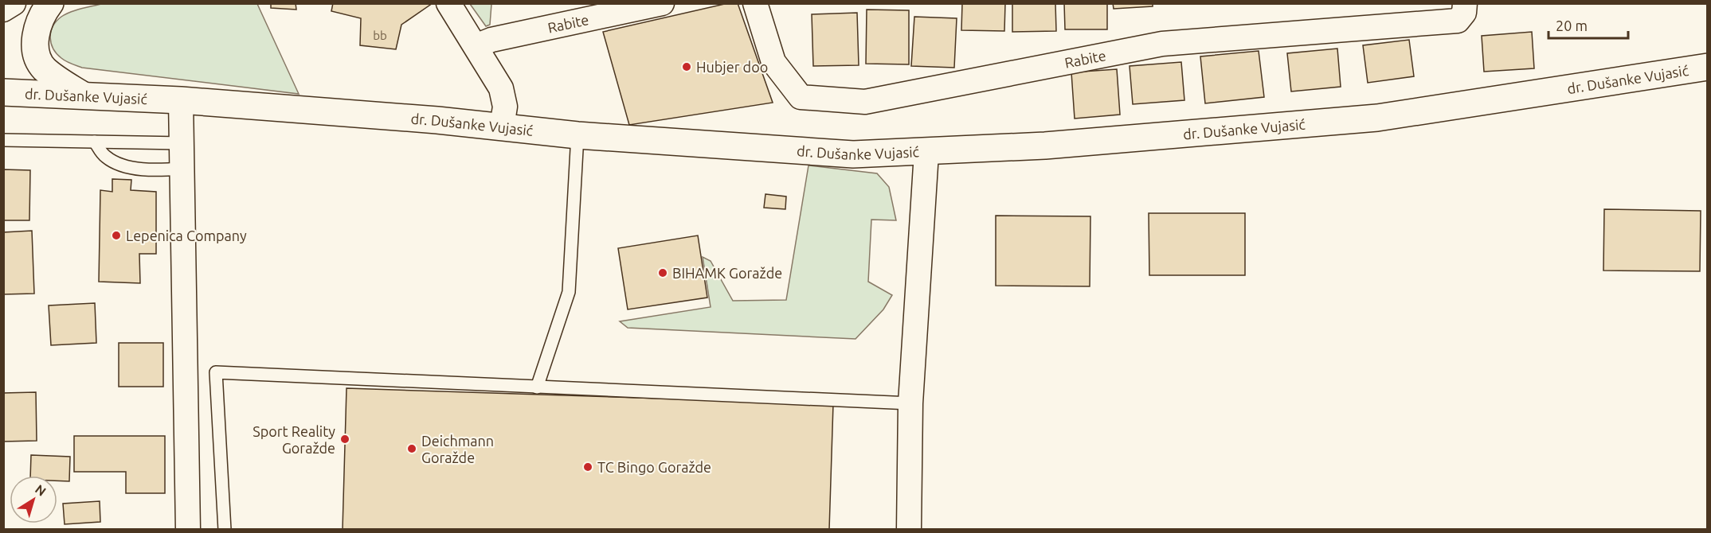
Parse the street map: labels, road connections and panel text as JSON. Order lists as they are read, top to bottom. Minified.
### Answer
{"streets":{"main road":["dr. Dušanke Vujasić"],"street":["Rabite"]},"places":["Hubjer doo","Lepenica Company","BIHAMK Goražde","Sport Reality Goražde","Deichmann Goražde","TC Bingo Goražde"],"house_numbers":["bb"],"scale_bar":"20 m","north":"top right"}
